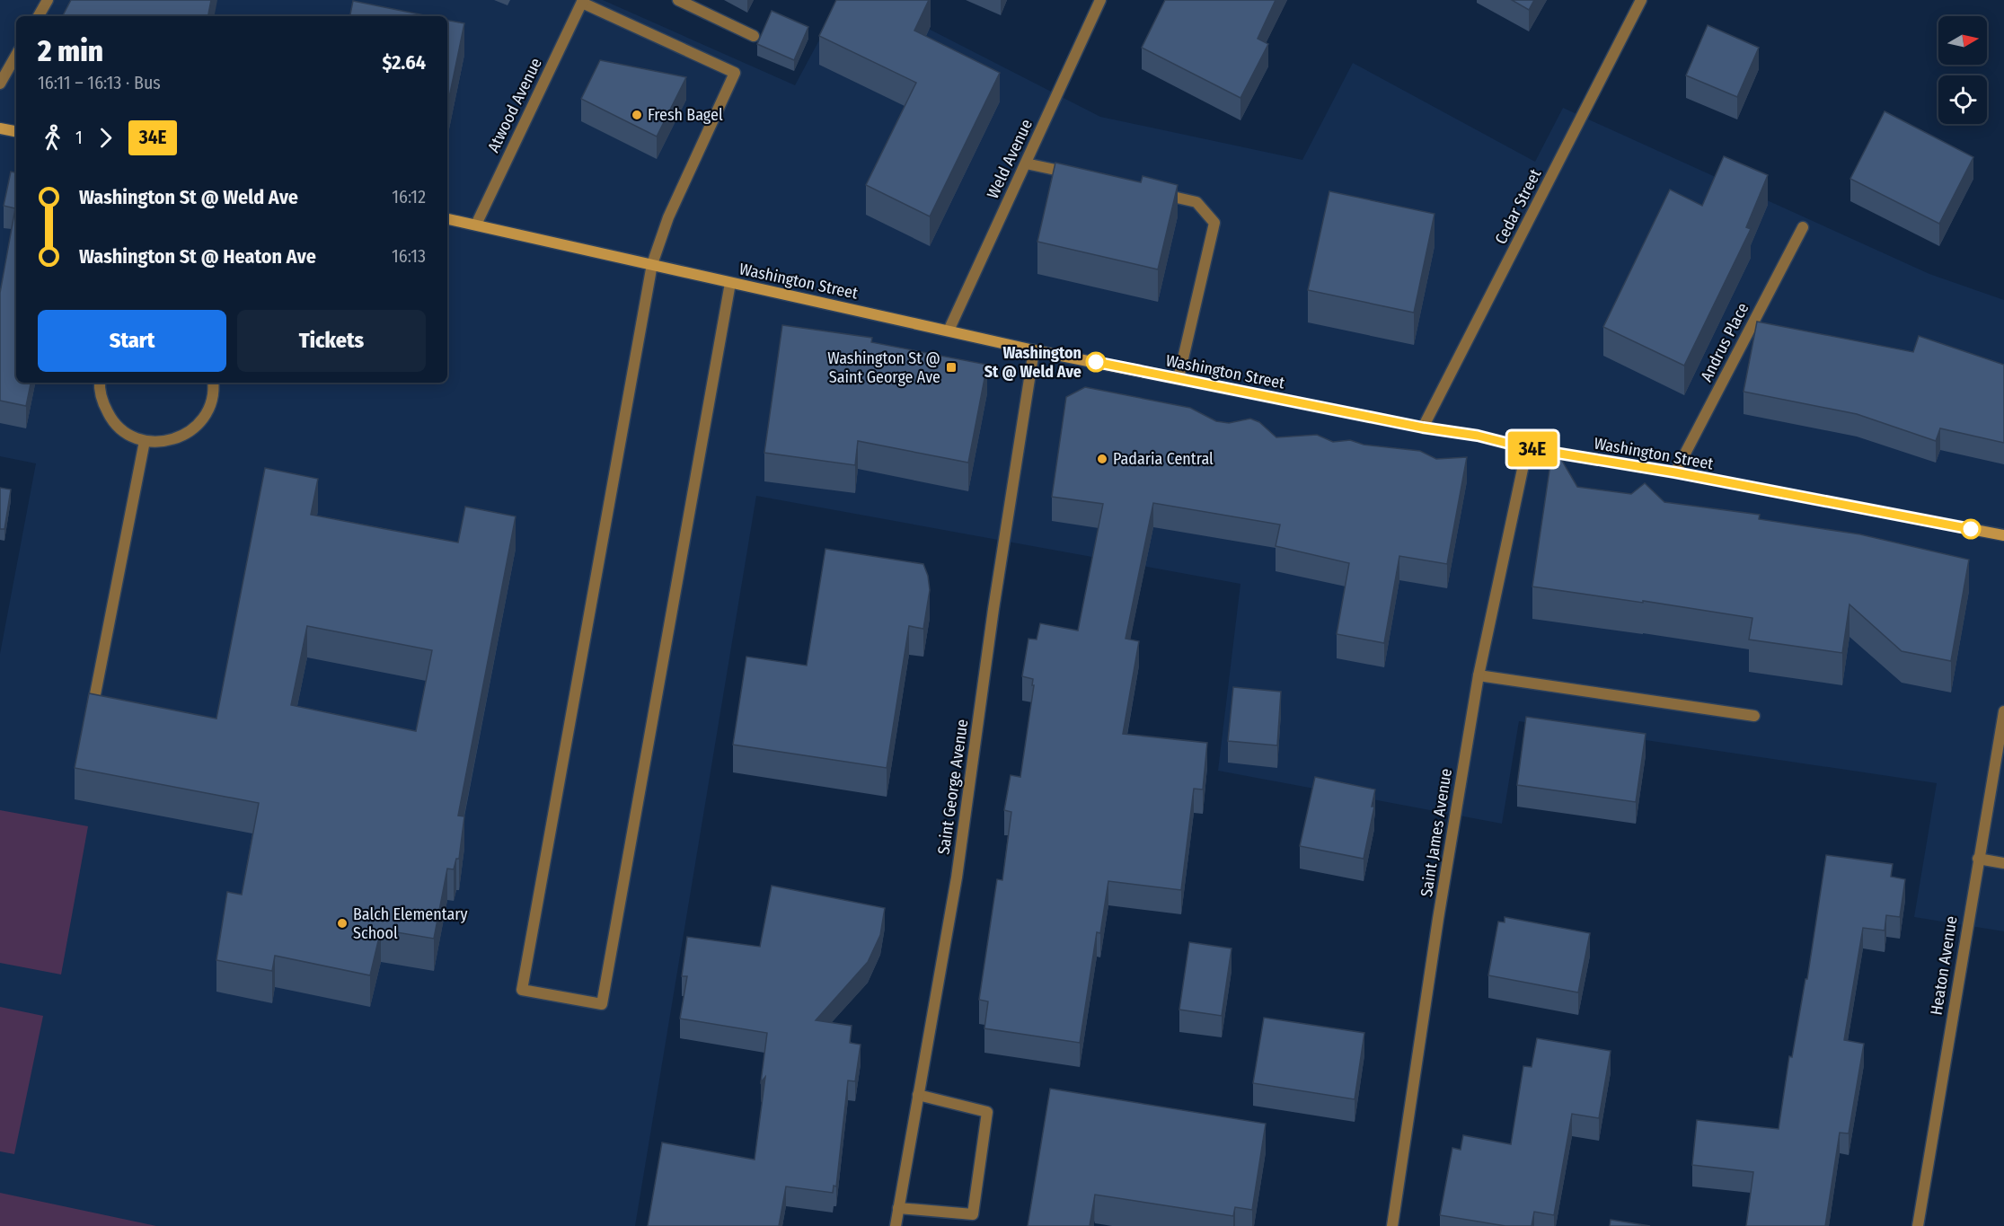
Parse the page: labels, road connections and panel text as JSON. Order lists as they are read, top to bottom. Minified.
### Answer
{"streets":{"main road":["Washington Street"],"street":["Atwood Avenue","Weld Avenue","Cedar Street","Andrus Place","Saint George Avenue","Saint James Avenue","Heaton Avenue"]},"crossings":[["Atwood Avenue","Washington Street"],["Weld Avenue","Washington Street"],["Cedar Street","Washington Street"],["Washington Street","Andrus Place"],["Washington Street","Saint George Avenue"],["Washington Street","Saint James Avenue"]],"places":{"other":["Fresh Bagel","Washington St @ Weld Ave","Padaria Central","Balch Elementary School"],"transit":["Washington St @ Saint George Ave"]},"lines":["bus line 34E"],"north":"right","page":{"on_map":"34E","heading":["2 min","16:11 – 16:13 · Bus","$2.64"],"legs":["1","34E"],"list":[{"name":"Washington St @ Weld Ave","value":"16:12"},{"name":"Washington St @ Heaton Ave","value":"16:13"}],"buttons":["Start","Tickets"]}}
